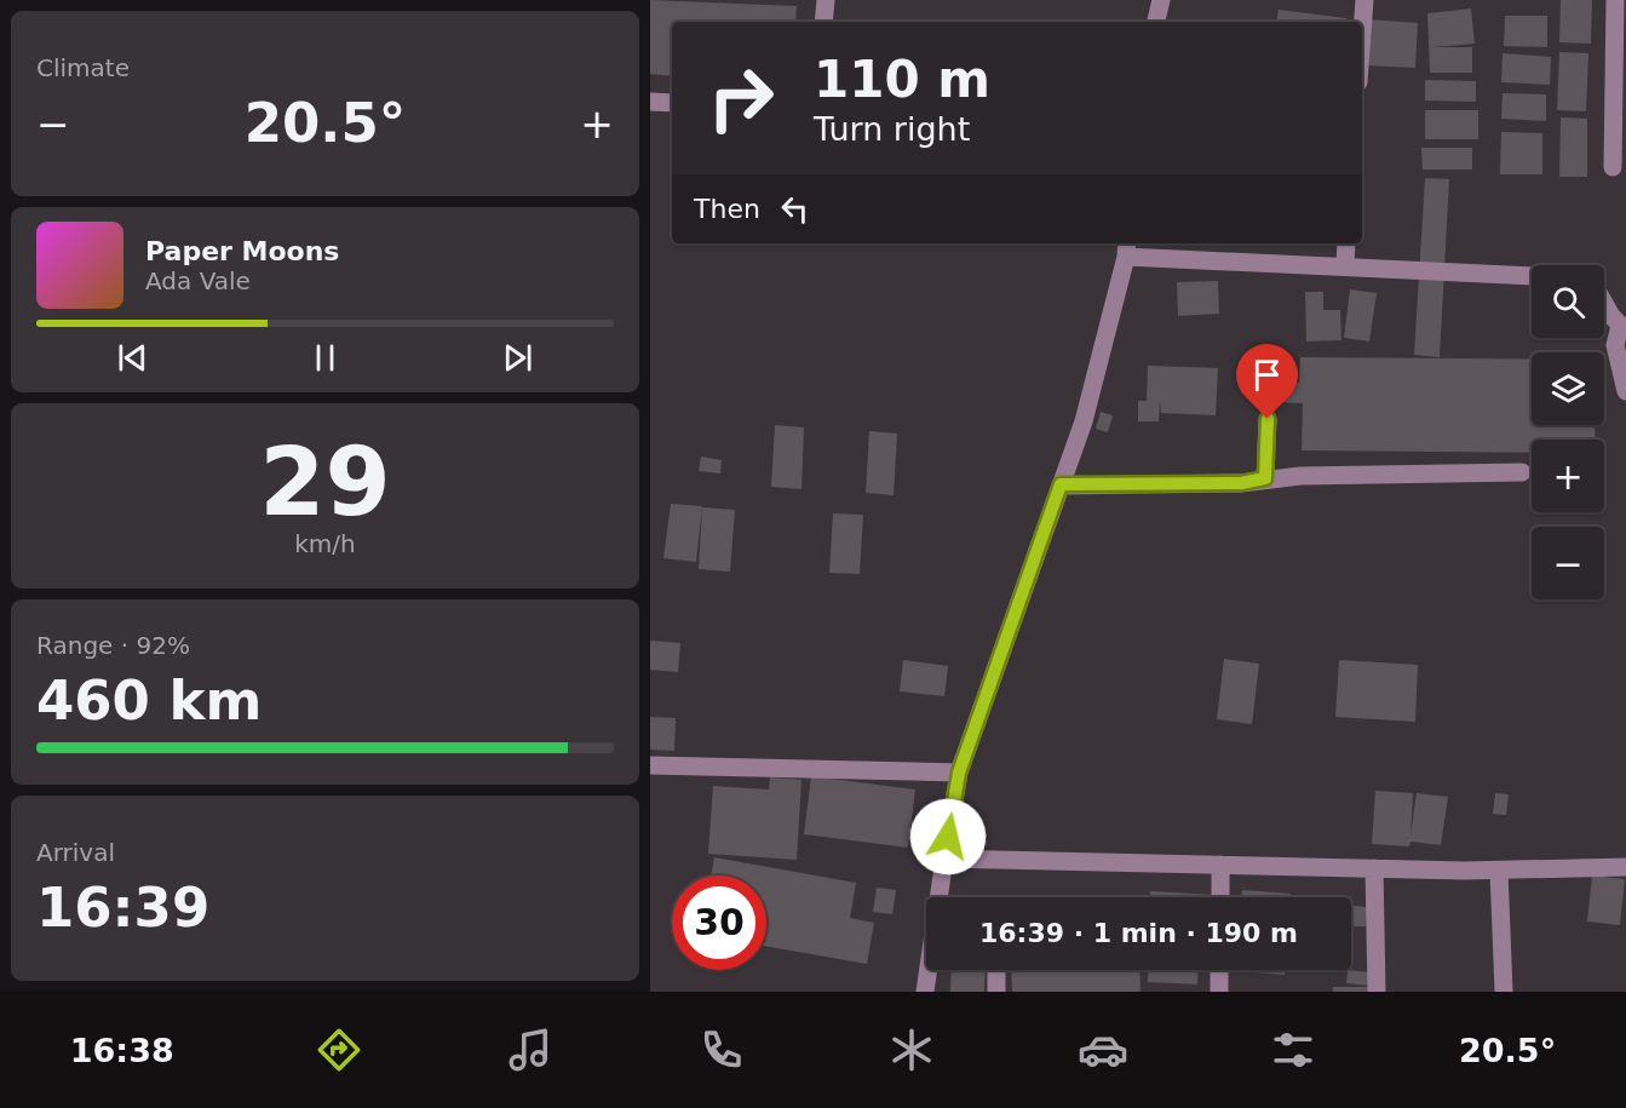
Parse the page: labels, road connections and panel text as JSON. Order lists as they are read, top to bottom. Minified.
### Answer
{"page":{"tile":["Climate",["29","km/h"],["Range · 92%","460 km"],["Arrival","16:39"]],"turn":["110 m","Turn right"],"heat":["−","20.5°","+"],"then":"Then","song":["Paper Moons","Ada Vale"],"map_buttons":["+","−"],"limit":"30","trip":"16:39 · 1 min · 190 m","tabs":["16:38","20.5°"]}}
